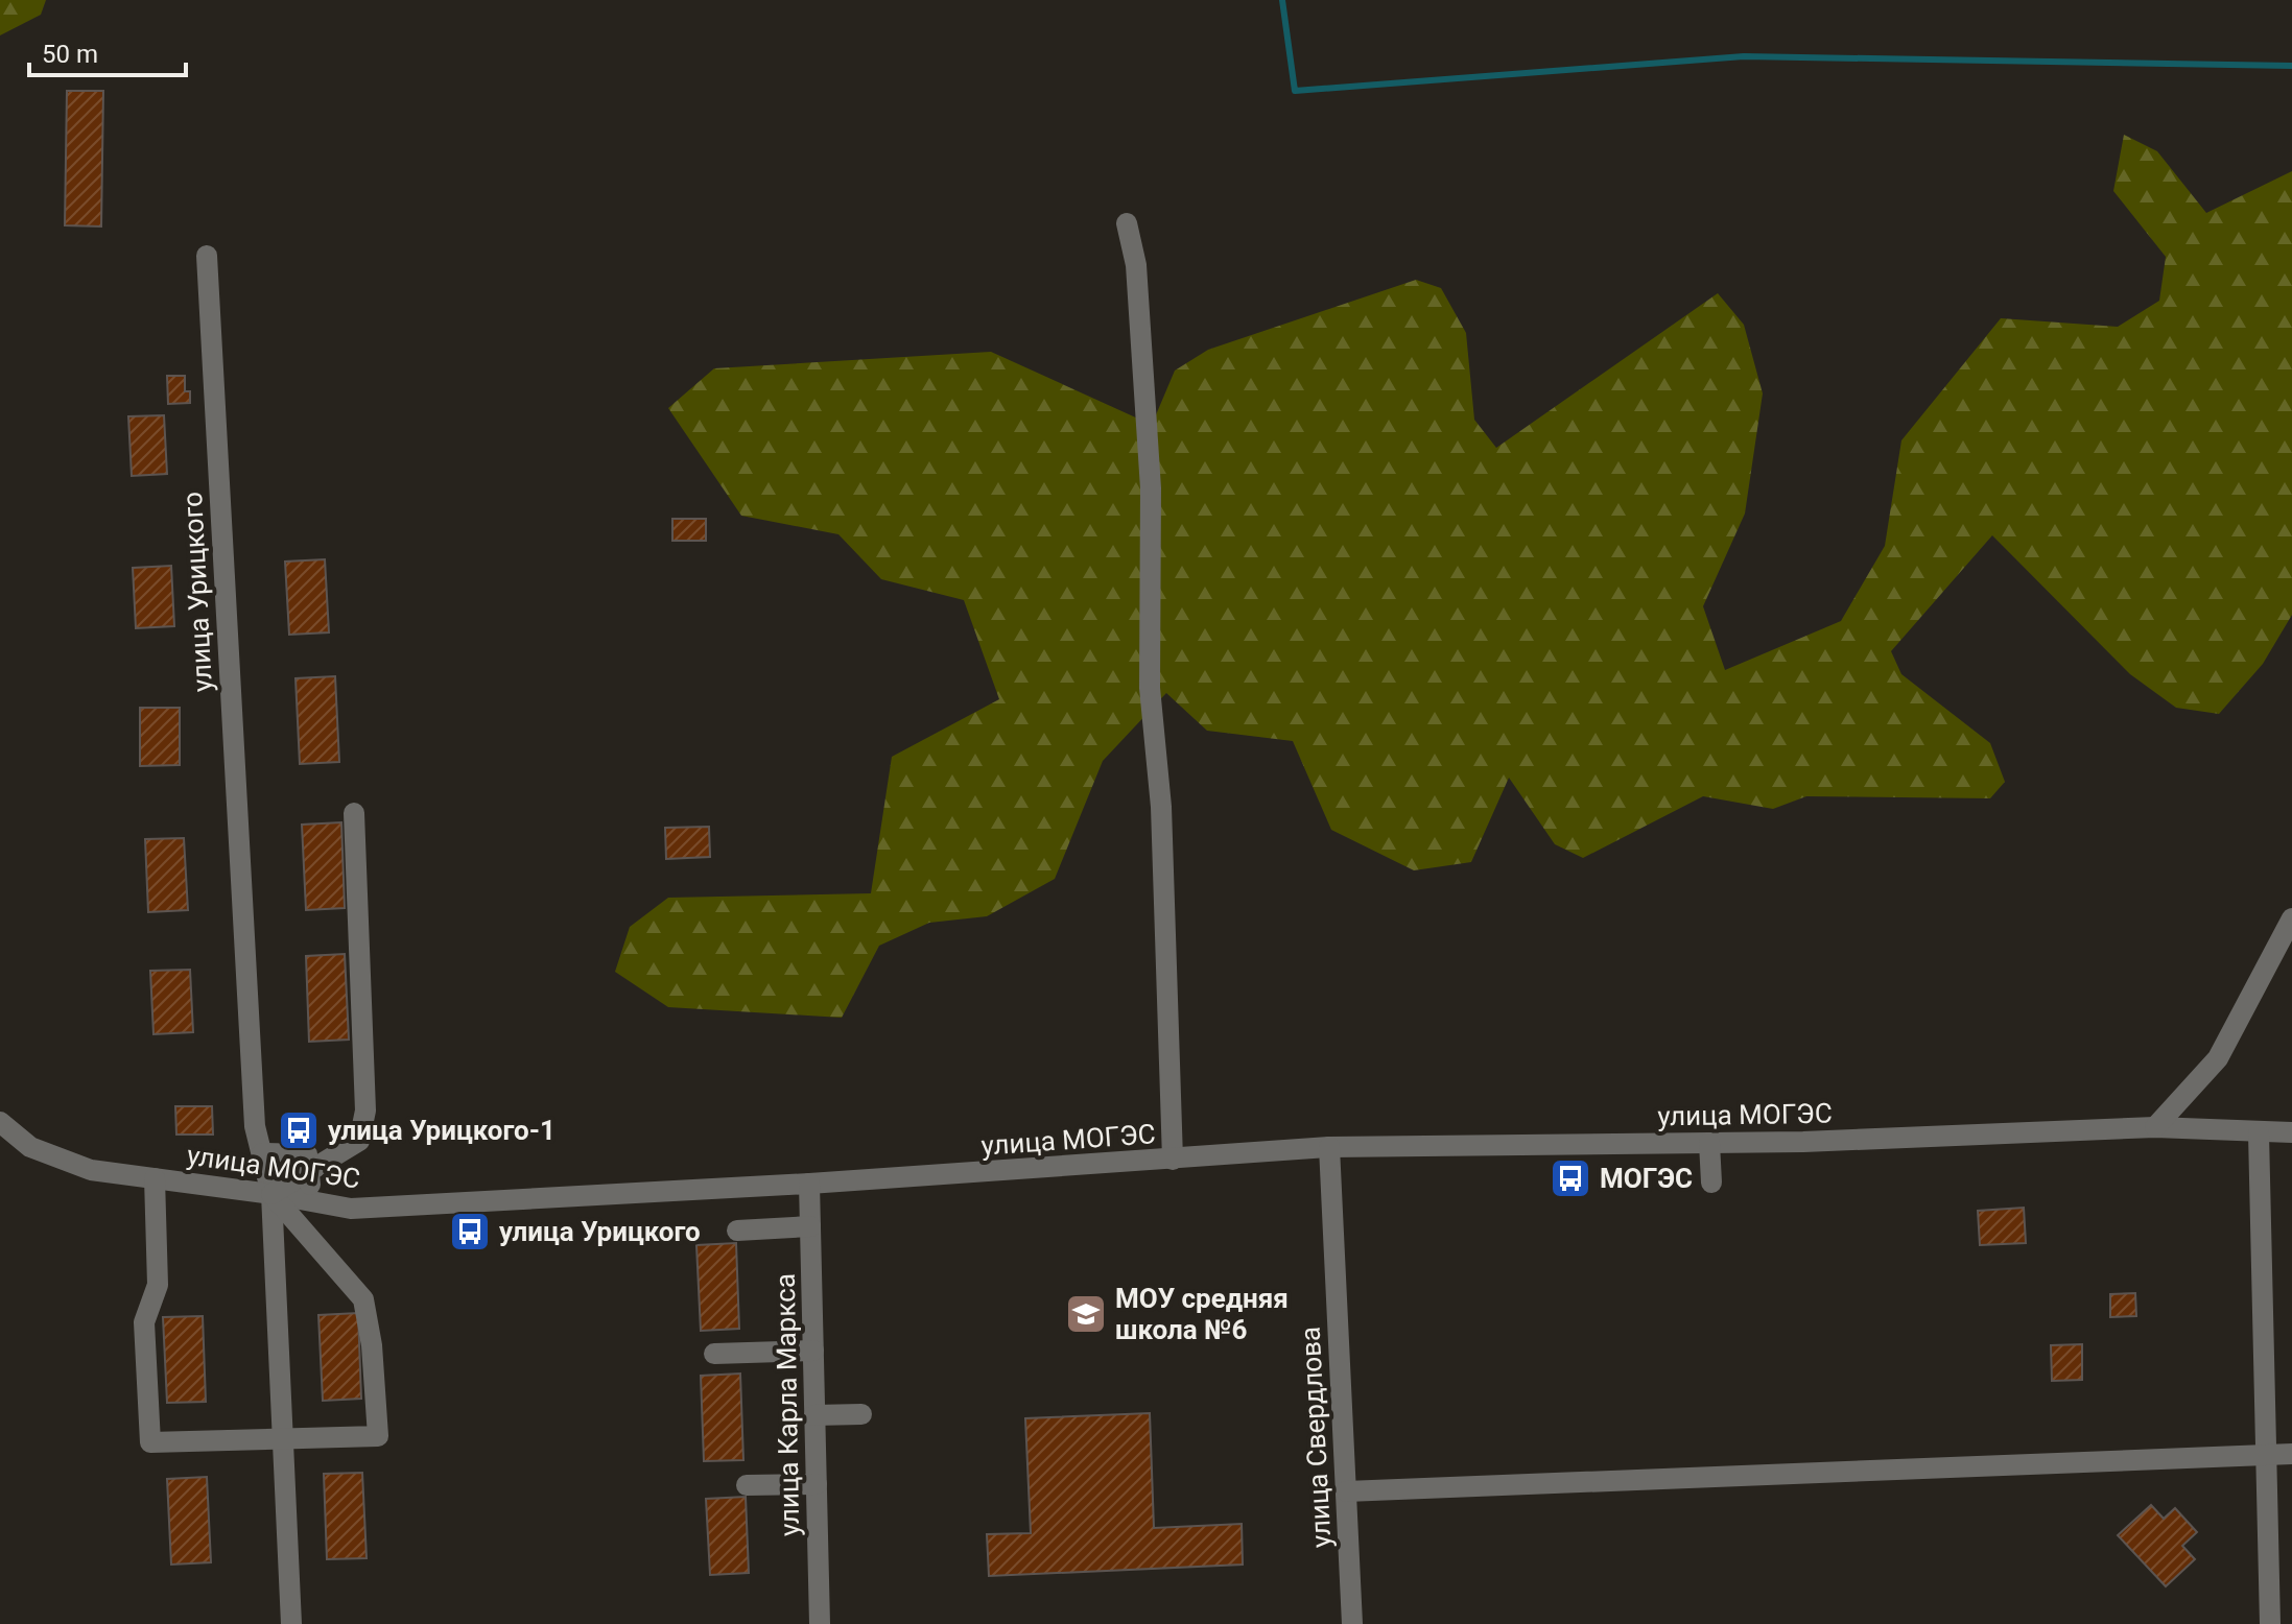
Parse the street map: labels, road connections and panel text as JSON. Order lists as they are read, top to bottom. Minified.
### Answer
{"streets":{"street":["улица Урицкого","улица МОГЭС","улица Карла Маркса","улица Свердлова"]},"crossings":[["улица Урицкого","улица МОГЭС"],["улица МОГЭС","улица Карла Маркса"],["улица МОГЭС","улица Свердлова"]],"places":{"bus stop":["улица Урицкого-1","МОГЭС","улица Урицкого"],"school or university":["МОУ средняя школа №6"]},"scale_bar":"50 m"}
